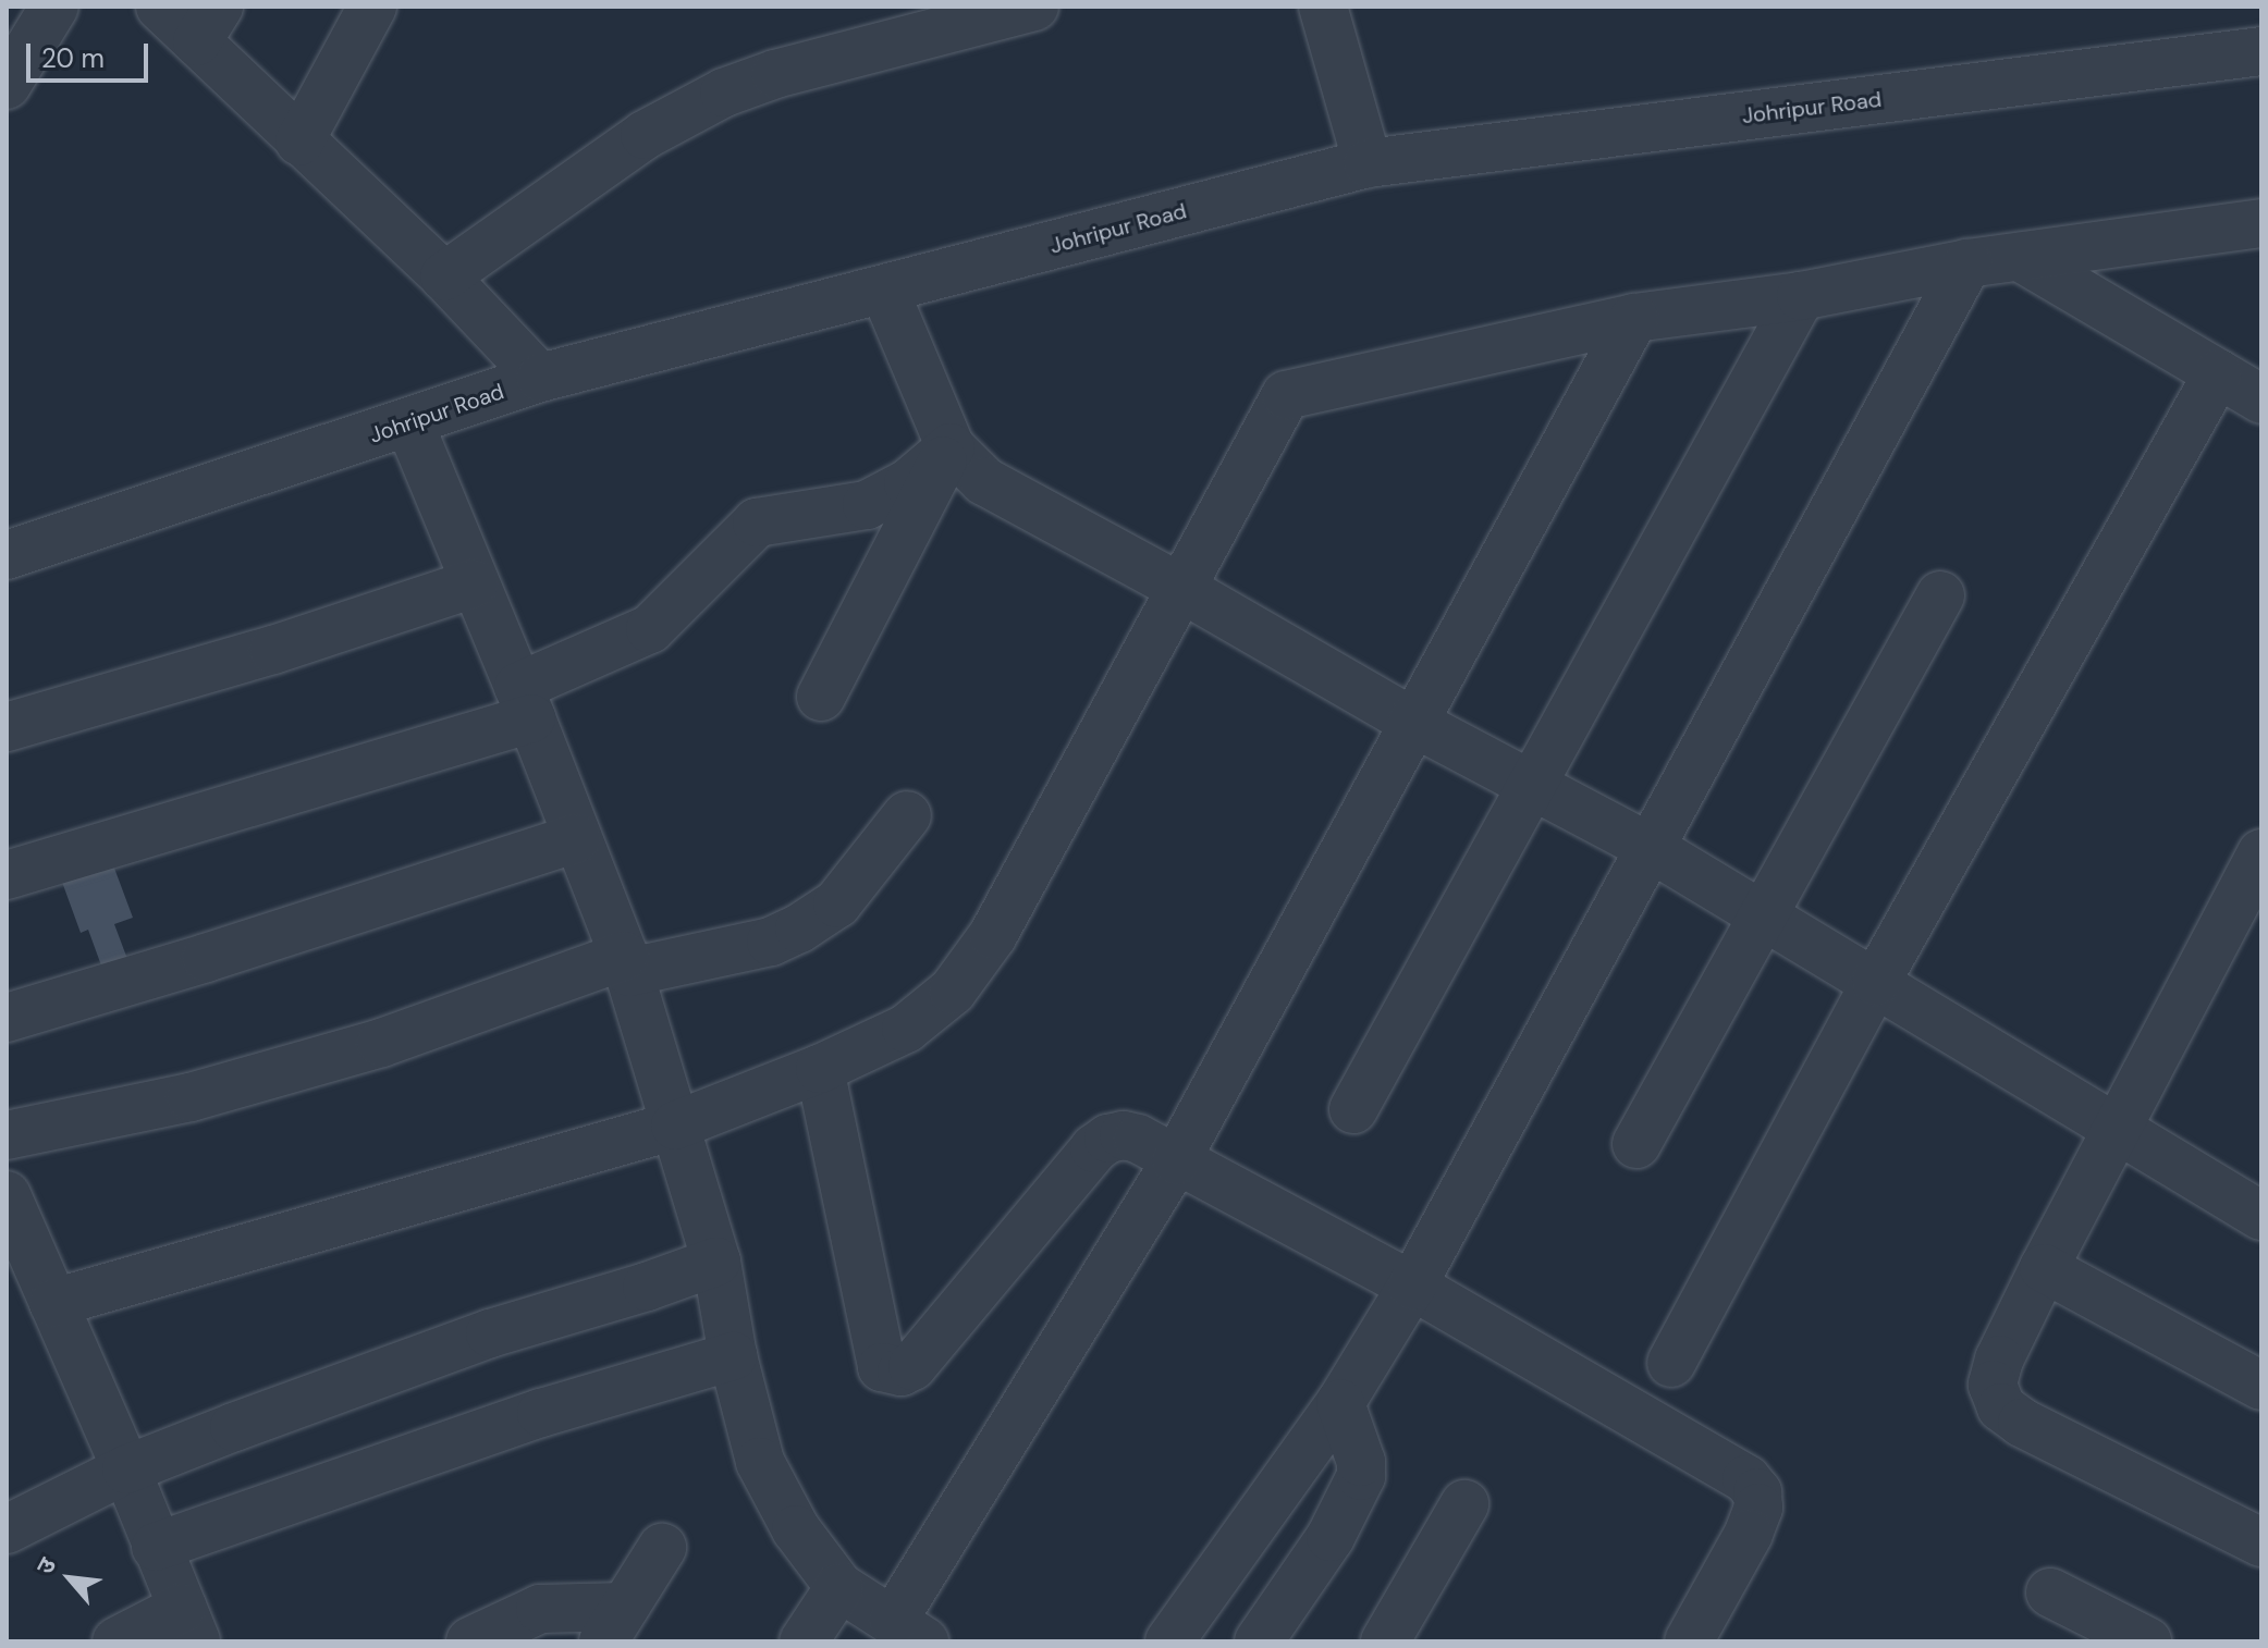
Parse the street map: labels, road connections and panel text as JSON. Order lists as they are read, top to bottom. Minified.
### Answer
{"streets":{"street":["Johripur Road"]},"scale_bar":"20 m","north":"top left"}
